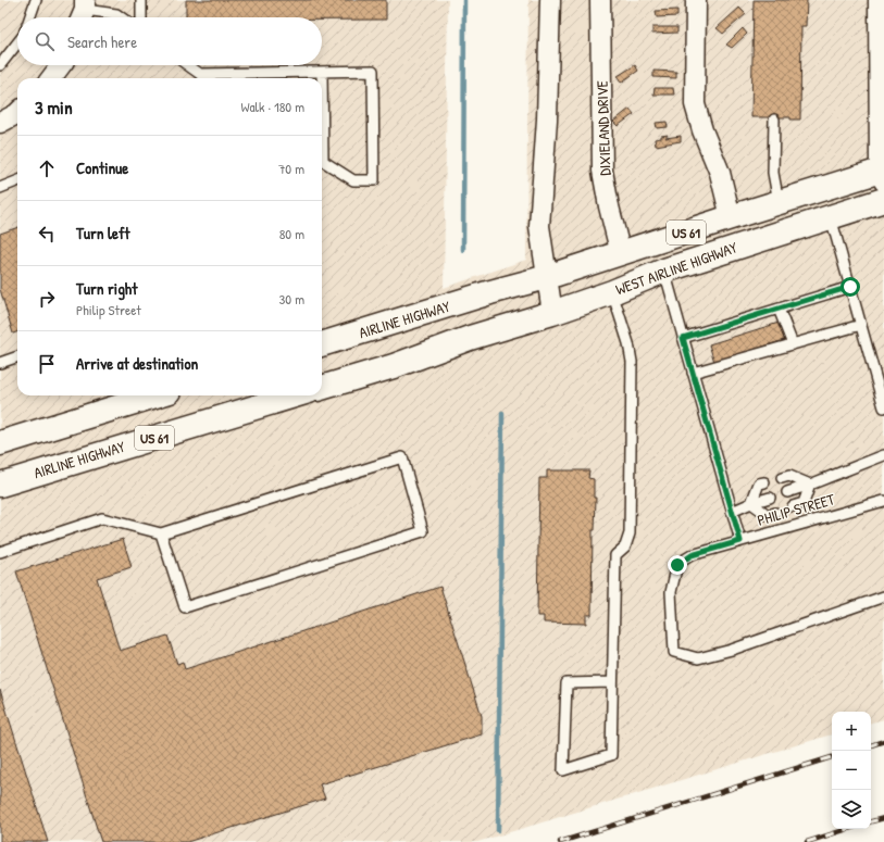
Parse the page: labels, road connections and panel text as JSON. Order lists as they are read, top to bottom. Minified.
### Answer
{"streets":{"highway":["US 61","WEST AIRLINE HIGHWAY","AIRLINE HIGHWAY"],"street":["DIXIELAND DRIVE"],"lane":["PHILIP STREET"]},"crossings":[["DIXIELAND DRIVE","WEST AIRLINE HIGHWAY"],["WEST AIRLINE HIGHWAY","AIRLINE HIGHWAY"]],"page":{"search":"Search here","heading":["3 min","Walk · 180 m"],"list":[["Continue","70 m"],["Turn left","80 m"],["Turn right","Philip Street","30 m"],"Arrive at destination"],"map_buttons":["+","−"]}}
